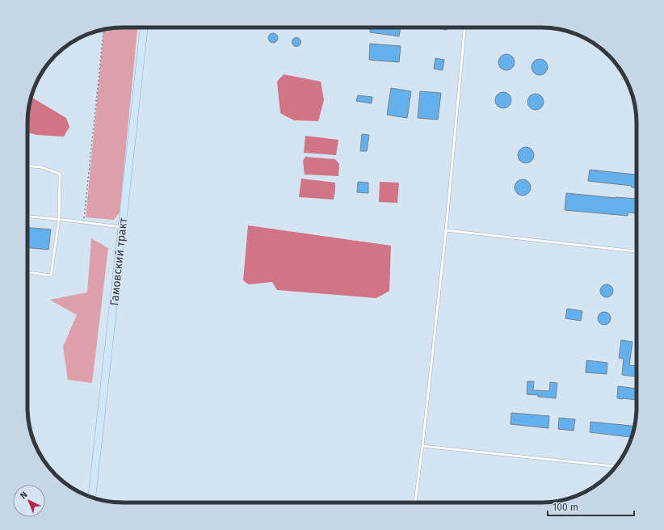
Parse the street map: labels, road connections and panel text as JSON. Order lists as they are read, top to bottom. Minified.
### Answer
{"streets":{"street":["Гамовский тракт"]},"scale_bar":"100 m","north":"top left"}
